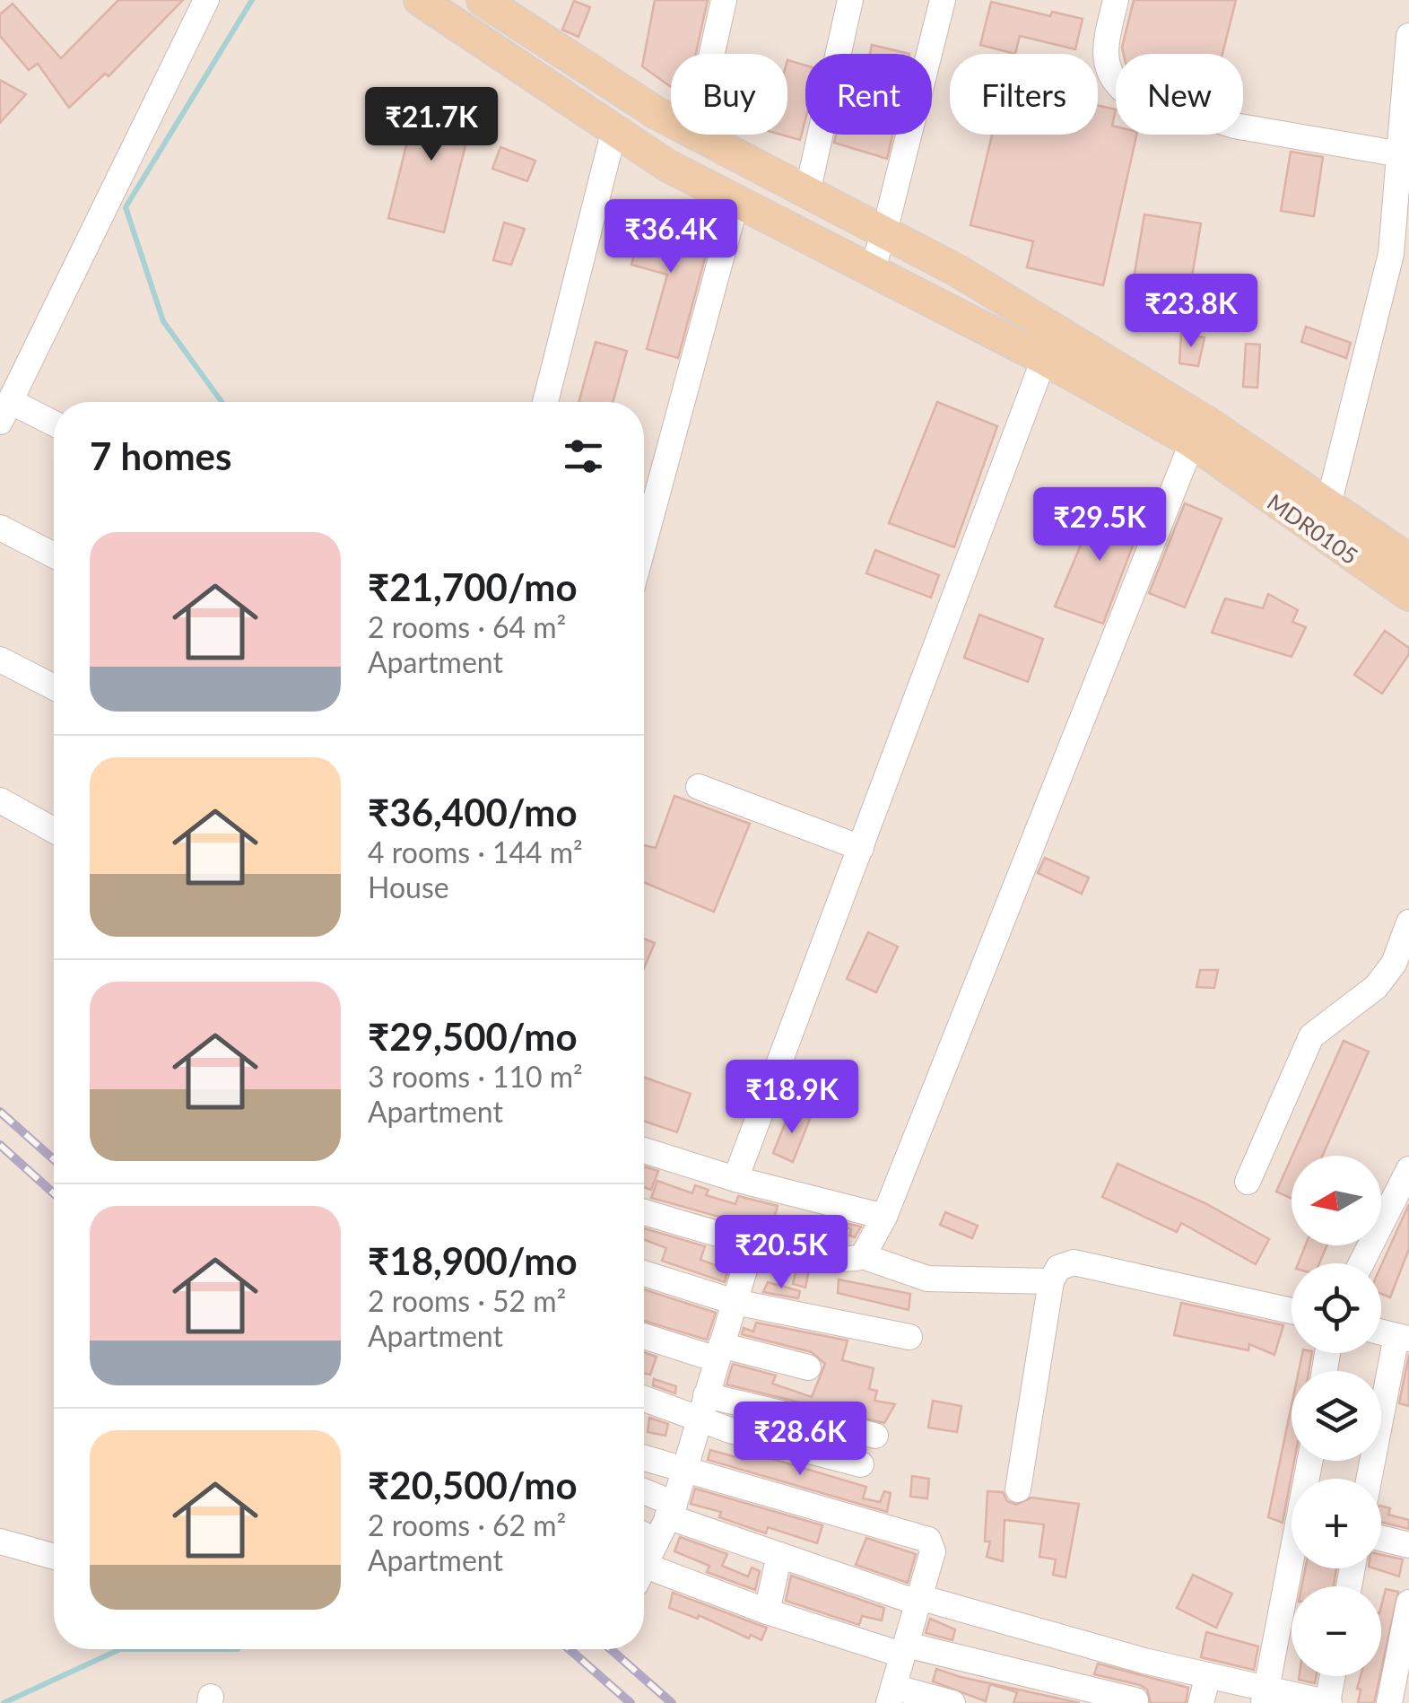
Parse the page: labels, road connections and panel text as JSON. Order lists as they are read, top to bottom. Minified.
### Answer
{"streets":{"main road":["MDR0105"]},"north":"left","page":{"chip":["Buy","Rent","Filters","New"],"price":["₹21.7K","₹36.4K","₹23.8K","₹29.5K","₹18.9K","₹20.5K","₹28.6K"],"heading":"7 homes","list":[{"name":"₹21,700/mo","note":"2 rooms · 64 m² · Apartment"},{"name":"₹36,400/mo","note":"4 rooms · 144 m² · House"},{"name":"₹29,500/mo","note":"3 rooms · 110 m² · Apartment"},{"name":"₹18,900/mo","note":"2 rooms · 52 m² · Apartment"},{"name":"₹20,500/mo","note":"2 rooms · 62 m² · Apartment"}],"map_buttons":["+","−"]}}
